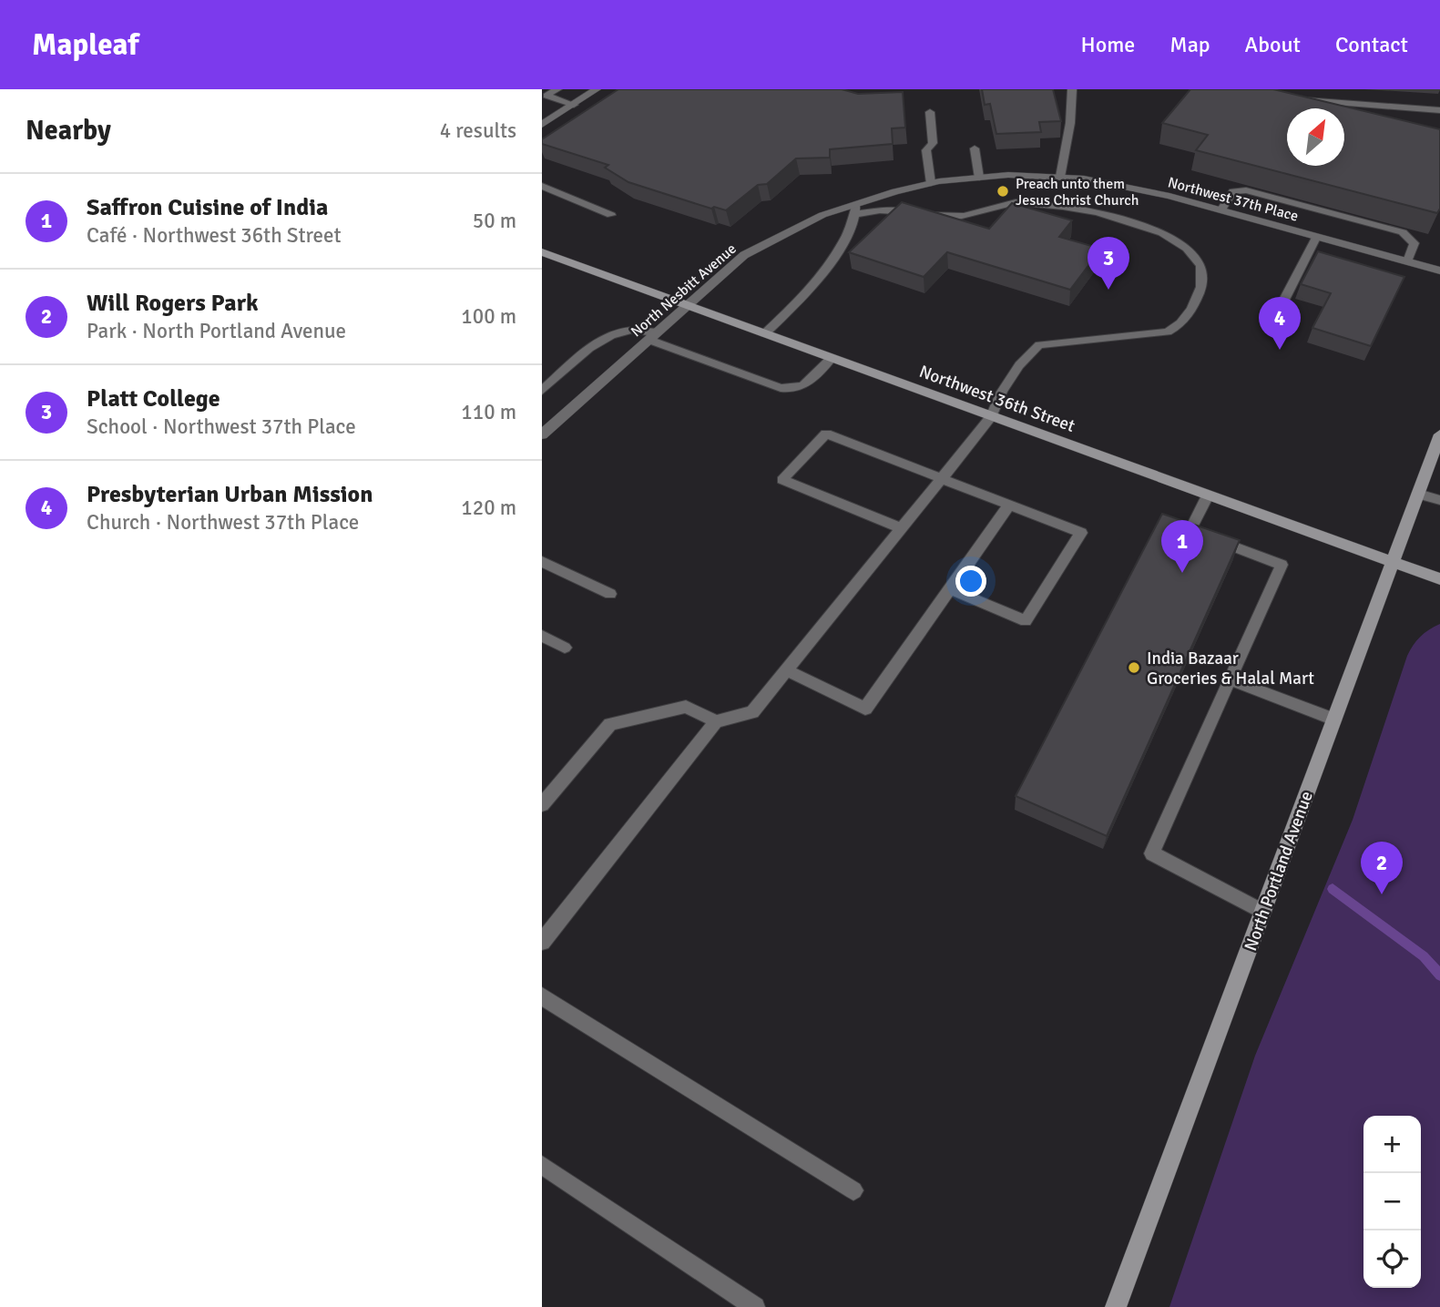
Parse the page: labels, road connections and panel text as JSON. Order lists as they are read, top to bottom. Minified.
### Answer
{"streets":{"main road":["Northwest 36th Street","North Portland Avenue"],"street":["Northwest 37th Place","North Nesbitt Avenue"]},"crossings":[["Northwest 37th Place","North Nesbitt Avenue"],["North Nesbitt Avenue","Northwest 36th Street"],["Northwest 36th Street","North Portland Avenue"]],"places":["Preach unto them Jesus Christ Church","India Bazaar Groceries & Halal Mart"],"north":"top right","page":{"header":"Mapleaf","nav":["Home","Map","About","Contact"],"heading":["Nearby","4 results"],"list":[{"mark":"1","name":"Saffron Cuisine of India","note":"Café · Northwest 36th Street","value":"50 m"},{"mark":"2","name":"Will Rogers Park","note":"Park · North Portland Avenue","value":"100 m"},{"mark":"3","name":"Platt College","note":"School · Northwest 37th Place","value":"110 m"},{"mark":"4","name":"Presbyterian Urban Mission","note":"Church · Northwest 37th Place","value":"120 m"}],"pins":["3","4","1","2"],"map_buttons":["+","−"]}}
